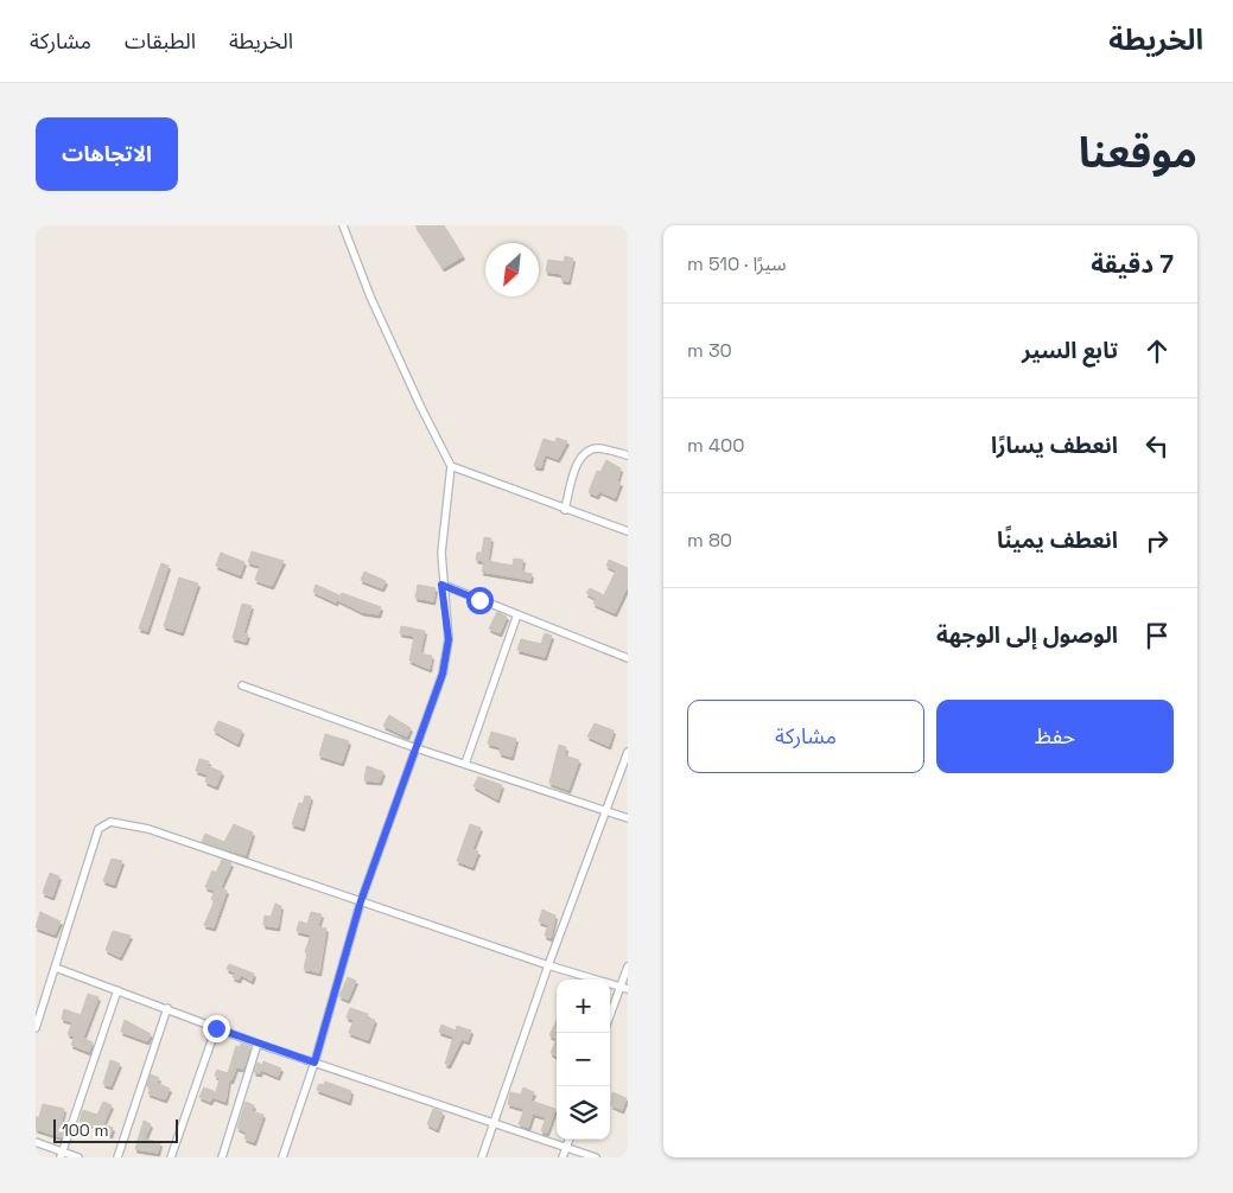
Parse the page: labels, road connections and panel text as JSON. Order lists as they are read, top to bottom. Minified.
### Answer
{"scale_bar":"100 m","north":"bottom left","page":{"header":"الخريطة","nav":["الخريطة","الطبقات","مشاركة"],"title":"موقعنا","buttons":["الاتجاهات",["حفظ","مشاركة"]],"heading":["7 دقيقة","سيرًا · 510 m"],"list":[["تابع السير","30 m"],["انعطف يسارًا","400 m"],["انعطف يمينًا","80 m"],"الوصول إلى الوجهة"],"map_buttons":["+","−"],"scale":"100 m"}}
